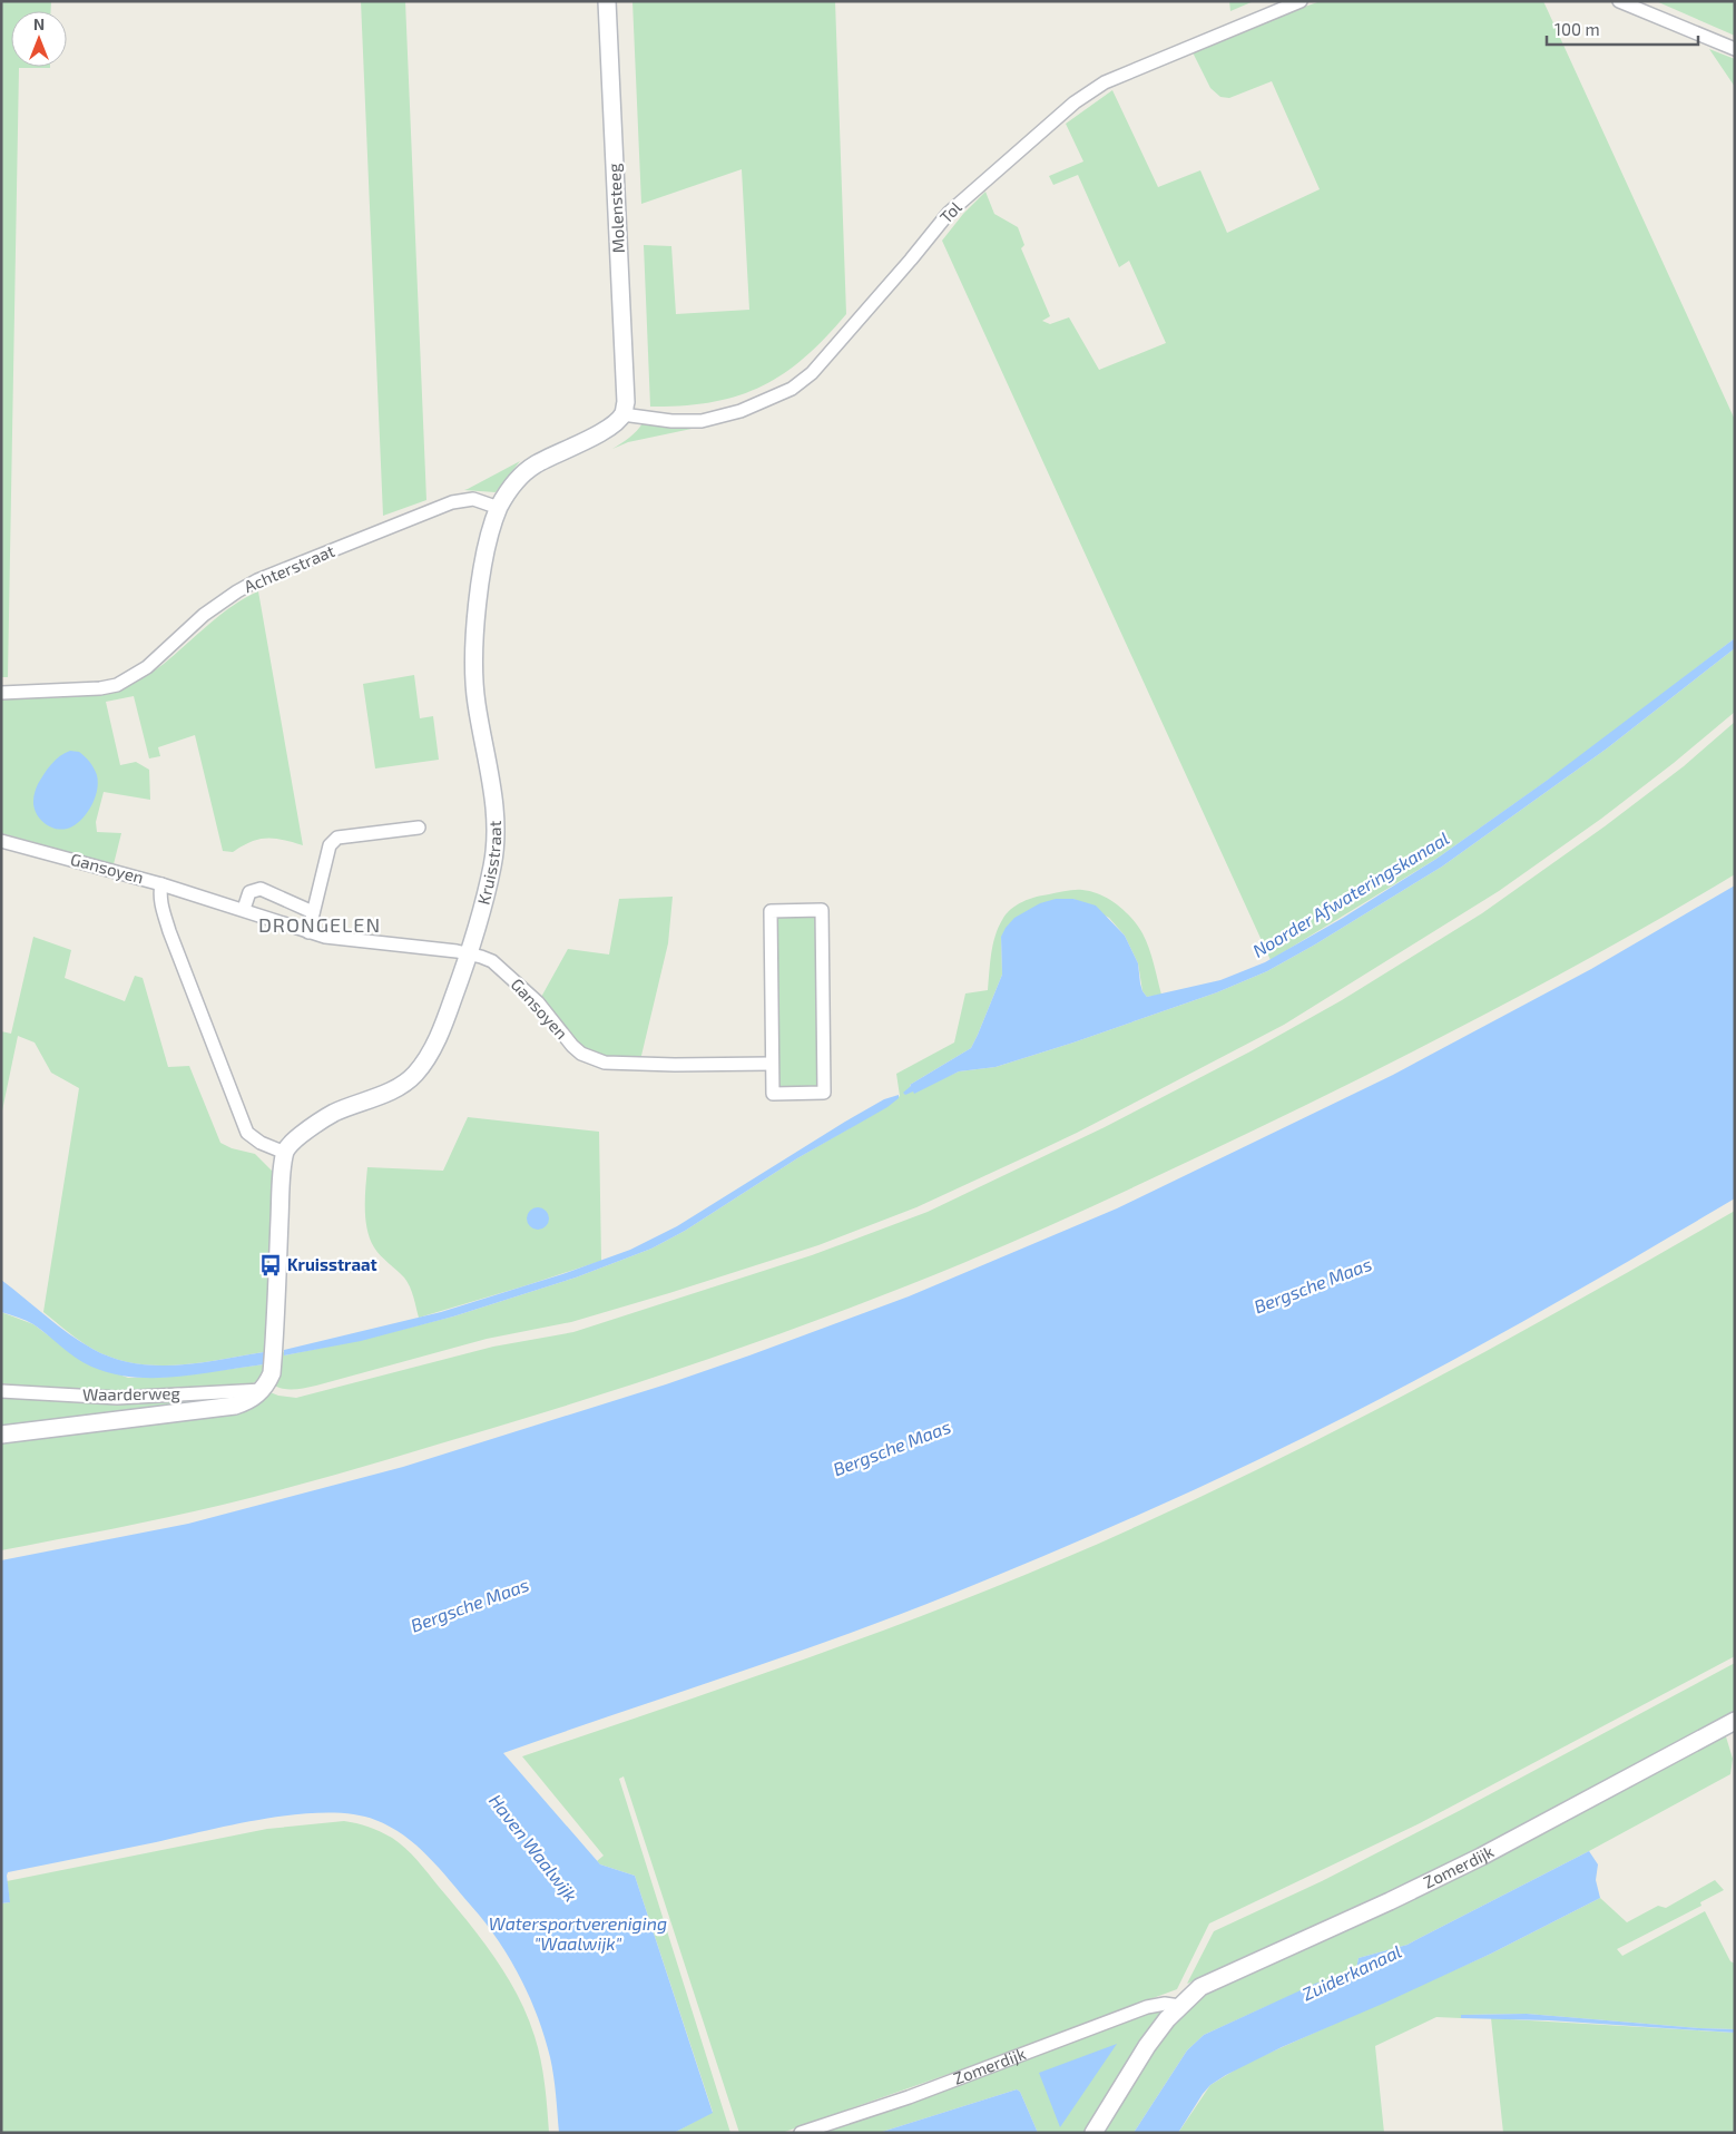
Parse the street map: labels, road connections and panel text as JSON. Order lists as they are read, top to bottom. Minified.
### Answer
{"streets":{"street":["Molensteeg","Tol","Achterstraat","Kruisstraat","Gansoyen","Waarderweg","Zomerdijk"]},"crossings":[["Molensteeg","Tol"],["Molensteeg","Kruisstraat"],["Tol","Kruisstraat"],["Achterstraat","Kruisstraat"],["Kruisstraat","Gansoyen"]],"districts":["DRONGELEN"],"water":["Noorder Afwateringskanaal","Bergsche Maas","Haven Waalwijk","Watersportvereniging \"Waalwijk\"","Zuiderkanaal"],"places":{"bus stop":["Kruisstraat"]},"scale_bar":"100 m","north":"top"}
